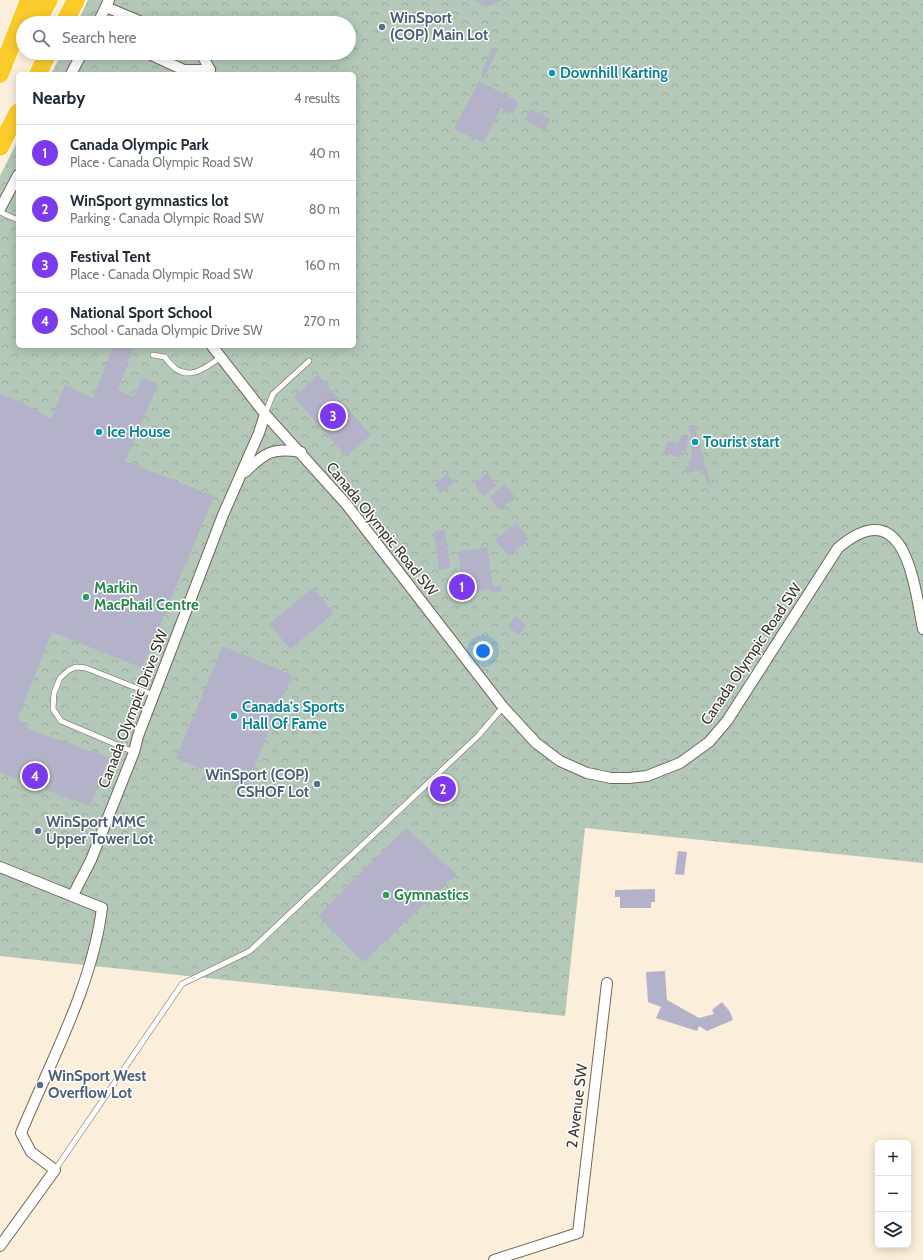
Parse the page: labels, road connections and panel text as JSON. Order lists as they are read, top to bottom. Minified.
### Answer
{"streets":{"street":["Canada Olympic Road SW","Canada Olympic Drive SW","2 Avenue SW"]},"crossings":[["Canada Olympic Road SW","Canada Olympic Drive SW"]],"places":["WinSport (COP) Main Lot","Downhill Karting","Ice House","Tourist start","Markin MacPhail Centre","Canada's Sports Hall Of Fame","WinSport (COP) CSHOF Lot","WinSport MMC Upper Tower Lot","Gymnastics","WinSport West Overflow Lot"],"page":{"search":"Search here","heading":["Nearby","4 results"],"list":[{"mark":"1","name":"Canada Olympic Park","note":"Place · Canada Olympic Road SW","value":"40 m"},{"mark":"2","name":"WinSport gymnastics lot","note":"Parking · Canada Olympic Road SW","value":"80 m"},{"mark":"3","name":"Festival Tent","note":"Place · Canada Olympic Road SW","value":"160 m"},{"mark":"4","name":"National Sport School","note":"School · Canada Olympic Drive SW","value":"270 m"}],"pins":["3","1","4","2"],"map_buttons":["+","−"]}}
